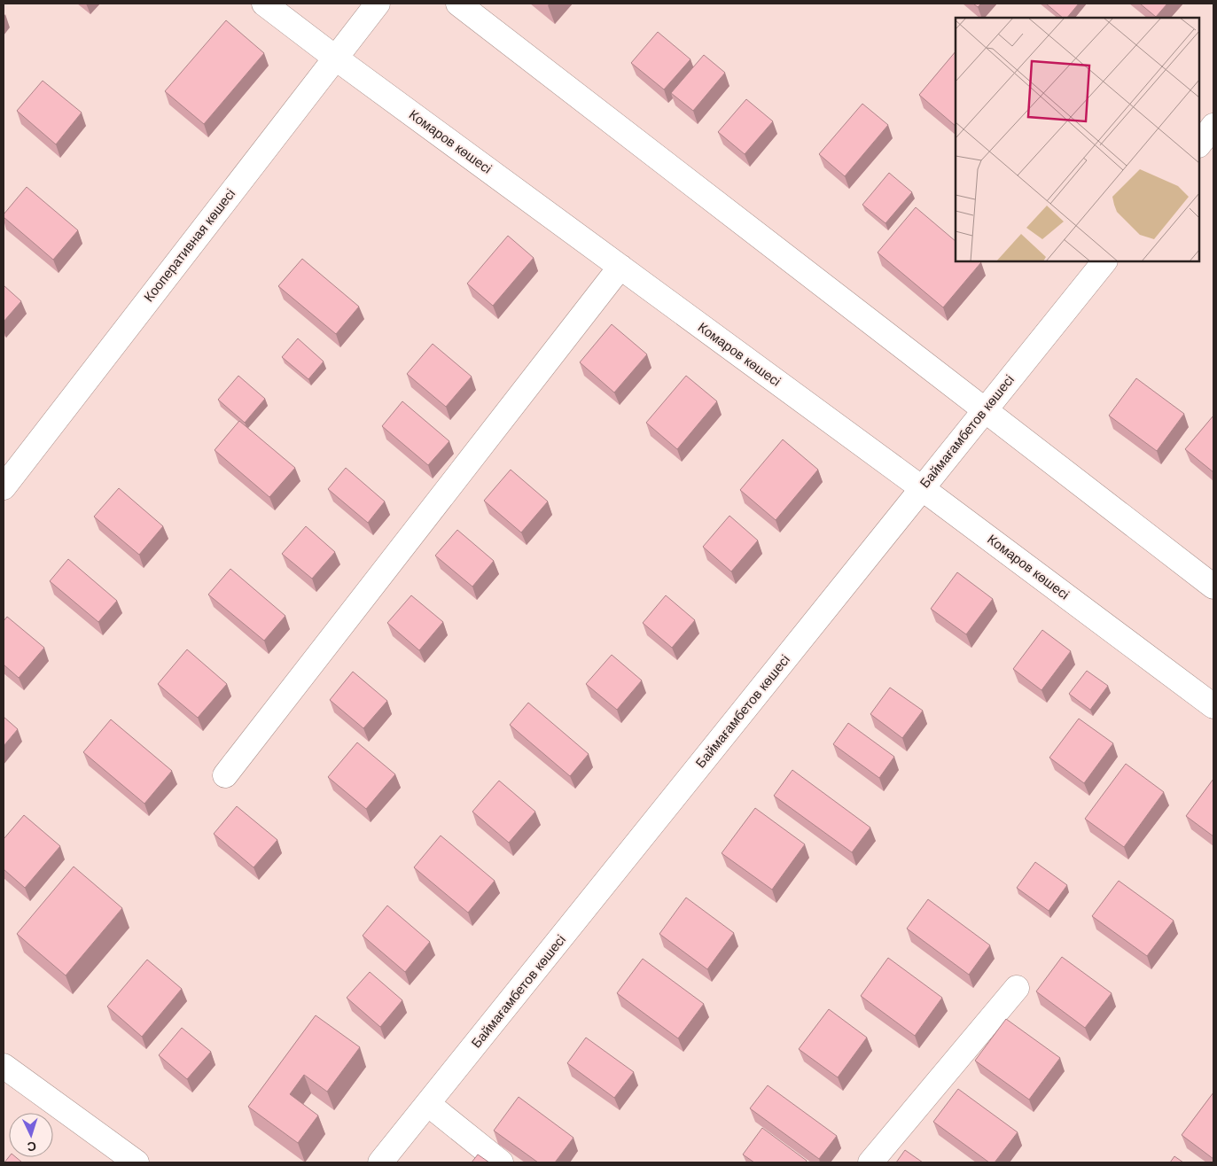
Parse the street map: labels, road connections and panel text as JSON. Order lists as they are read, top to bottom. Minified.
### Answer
{"streets":{"street":["Комаров көшесі","Кооперативная көшесі","Баймағамбетов көшесі"]},"crossings":[["Комаров көшесі","Кооперативная көшесі"],["Комаров көшесі","Баймағамбетов көшесі"]],"north":"bottom"}
